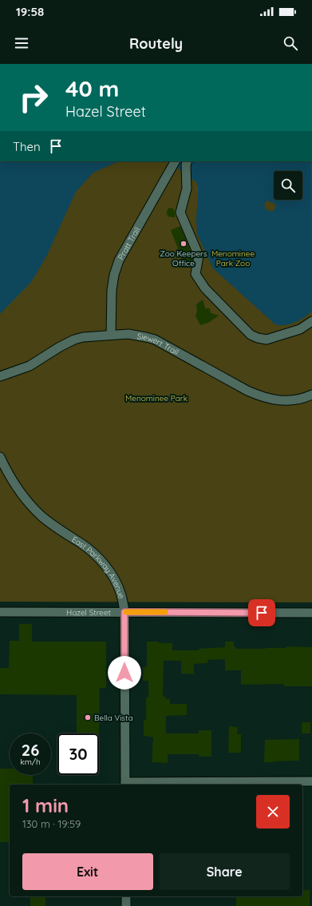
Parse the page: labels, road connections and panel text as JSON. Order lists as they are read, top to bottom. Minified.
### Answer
{"streets":{"street":["Pratt Trail","Siewert Trail","East Parkway Avenue","Hazel Street"]},"crossings":[["Pratt Trail","Siewert Trail"],["East Parkway Avenue","Hazel Street"]],"parks":["Menominee Park Zoo","Menominee Park"],"places":["Zoo Keepers Office","Bella Vista"],"page":{"status":"19:58","header":"Routely","turn":["40 m","Hazel Street"],"then":"Then","speed":"26 km/h","limit":"30","heading":["1 min","130 m · 19:59"],"buttons":["Exit","Share"]}}
